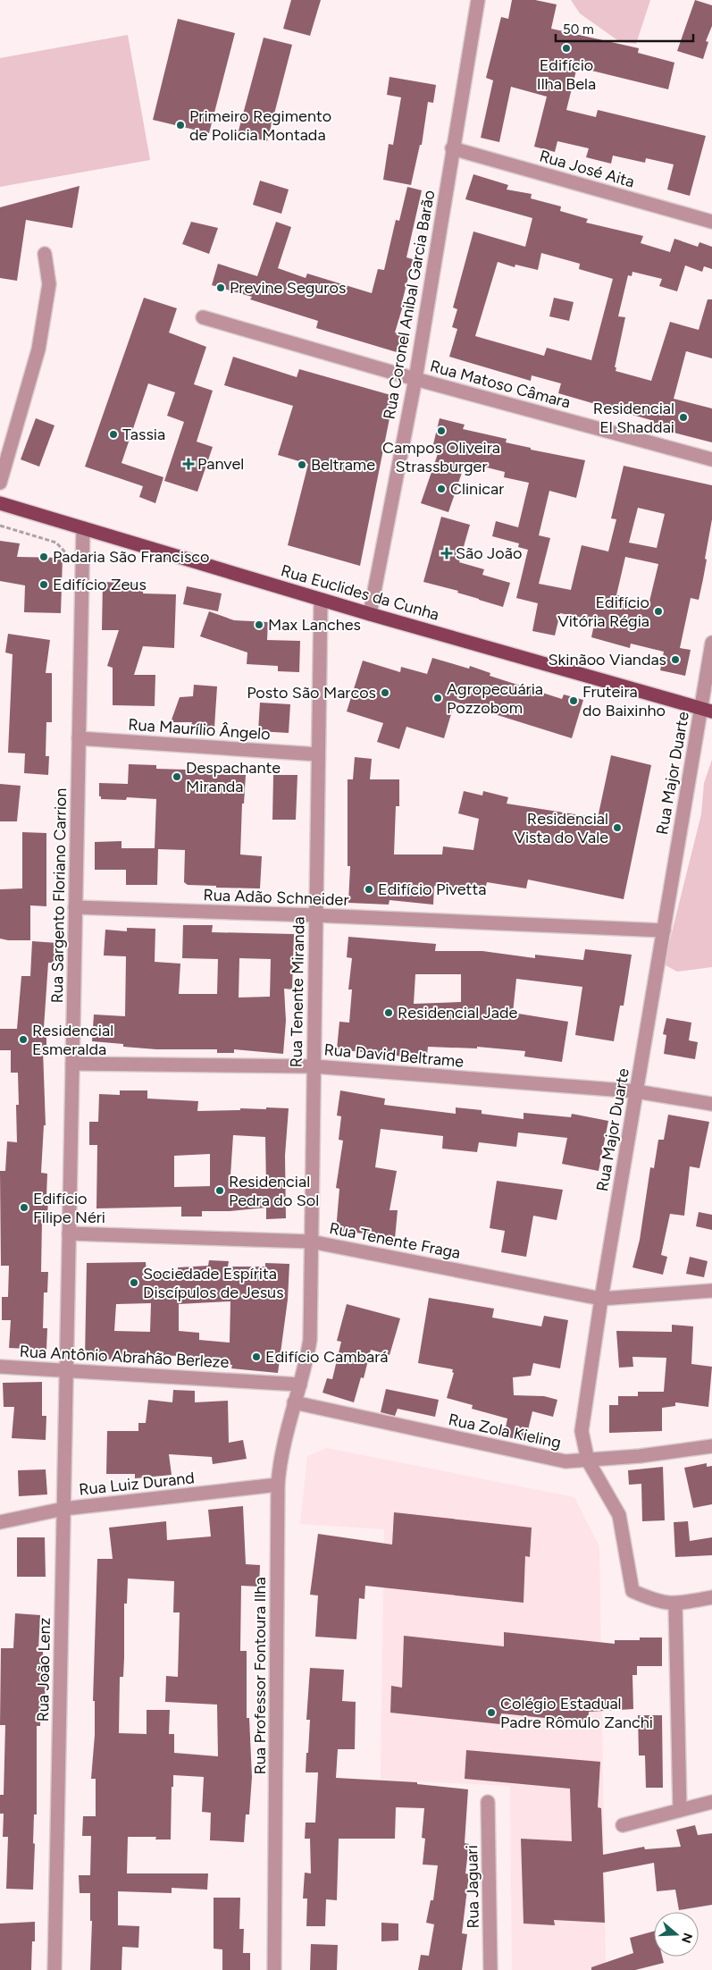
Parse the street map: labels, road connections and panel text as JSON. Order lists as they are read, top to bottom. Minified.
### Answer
{"streets":{"main road":["Rua Euclides da Cunha"],"street":["Rua José Aita","Rua Coronel Anibal Garcia Barão","Rua Matoso Câmara","Rua Maurílio Ângelo","Rua Major Duarte","Rua Sargento Floriano Carrion","Rua Adão Schneider","Rua Tenente Miranda","Rua David Beltrame","Rua Tenente Fraga","Rua Antônio Abrahão Berleze","Rua Zola Kieling","Rua Luiz Durand","Rua João Lenz","Rua Professor Fontoura Ilha","Rua Jaguari"]},"crossings":[["Rua José Aita","Rua Coronel Anibal Garcia Barão"],["Rua Coronel Anibal Garcia Barão","Rua Matoso Câmara"],["Rua Coronel Anibal Garcia Barão","Rua Euclides da Cunha"],["Rua Euclides da Cunha","Rua Major Duarte"],["Rua Euclides da Cunha","Rua Sargento Floriano Carrion"],["Rua Euclides da Cunha","Rua Tenente Miranda"],["Rua Maurílio Ângelo","Rua Sargento Floriano Carrion"],["Rua Maurílio Ângelo","Rua Tenente Miranda"],["Rua Major Duarte","Rua Adão Schneider"],["Rua Major Duarte","Rua David Beltrame"],["Rua Major Duarte","Rua Tenente Fraga"],["Rua Major Duarte","Rua Zola Kieling"],["Rua Sargento Floriano Carrion","Rua Adão Schneider"],["Rua Sargento Floriano Carrion","Rua David Beltrame"],["Rua Sargento Floriano Carrion","Rua Tenente Fraga"],["Rua Sargento Floriano Carrion","Rua Antônio Abrahão Berleze"],["Rua Sargento Floriano Carrion","Rua João Lenz"],["Rua Adão Schneider","Rua Tenente Miranda"],["Rua Tenente Miranda","Rua David Beltrame"],["Rua Tenente Miranda","Rua Tenente Fraga"],["Rua Tenente Miranda","Rua Antônio Abrahão Berleze"],["Rua Tenente Miranda","Rua Professor Fontoura Ilha"],["Rua Antônio Abrahão Berleze","Rua João Lenz"],["Rua Antônio Abrahão Berleze","Rua Professor Fontoura Ilha"],["Rua Zola Kieling","Rua Professor Fontoura Ilha"],["Rua Luiz Durand","Rua João Lenz"],["Rua Luiz Durand","Rua Professor Fontoura Ilha"]],"places":{"other":["Edifício Ilha Bela","Primeiro Regimento de Policia Montada","Previne Seguros","Residencial El Shaddai","Campos Oliveira Strassburger","Tassia","Beltrame","Clinicar","Padaria São Francisco","Edifício Zeus","Edifício Vitória Régia","Max Lanches","Skinãoo Viandas","Posto São Marcos","Agropecuária Pozzobom","Fruteira do Baixinho","Despachante Miranda","Residencial Vista do Vale","Edifício Pivetta","Residencial Jade","Residencial Esmeralda","Residencial Pedra do Sol","Edifício Filipe Néri","Sociedade Espírita Discípulos de Jesus","Edifício Cambará","Colégio Estadual Padre Rômulo Zanchi"],"health":["Panvel","São João"]},"scale_bar":"50 m","north":"right"}
